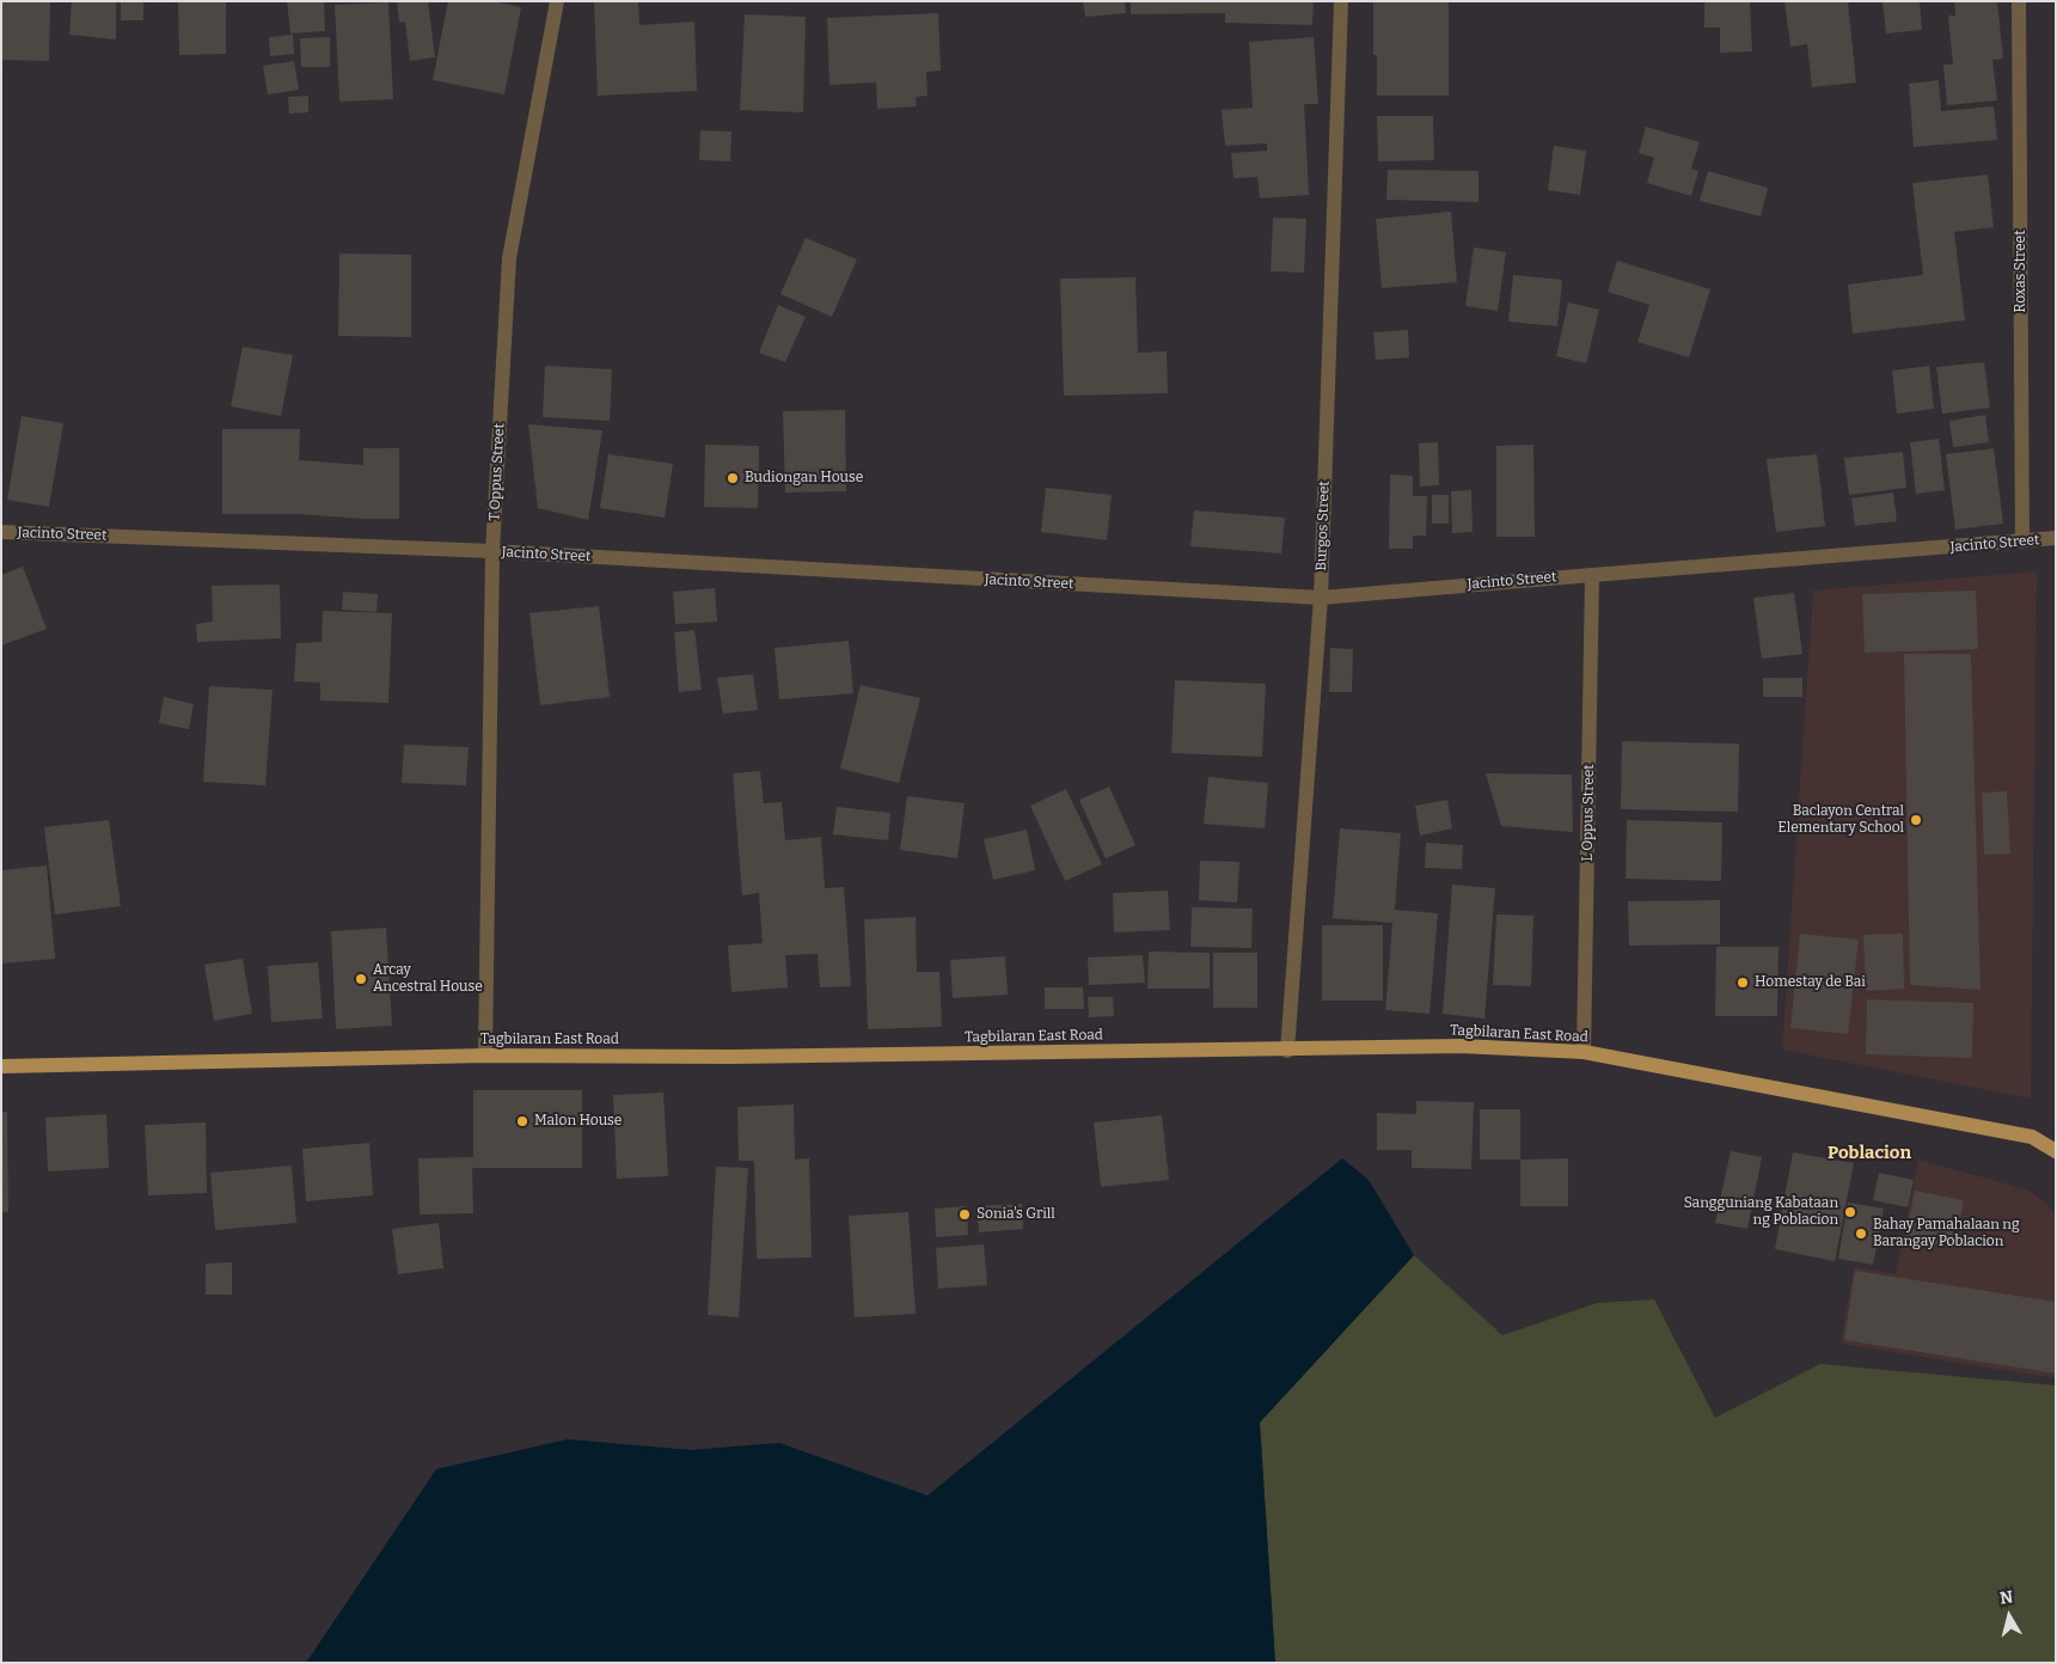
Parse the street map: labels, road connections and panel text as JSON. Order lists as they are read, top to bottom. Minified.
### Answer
{"streets":{"main road":["Tagbilaran East Road"],"street":["Roxas Street","T Oppus Street","Burgos Street","Jacinto Street","L Oppus Street"]},"crossings":[["Roxas Street","Jacinto Street"],["T Oppus Street","Jacinto Street"],["T Oppus Street","Tagbilaran East Road"],["Burgos Street","Jacinto Street"],["Burgos Street","Tagbilaran East Road"],["Jacinto Street","L Oppus Street"],["L Oppus Street","Tagbilaran East Road"]],"districts":["Poblacion"],"places":["Budiongan House","Baclayon Central Elementary School","Arcay Ancestral House","Homestay de Bai","Malon House","Sangguniang Kabataan ng Poblacion","Sonia's Grill","Bahay Pamahalaan ng Barangay Poblacion"],"north":"top"}
